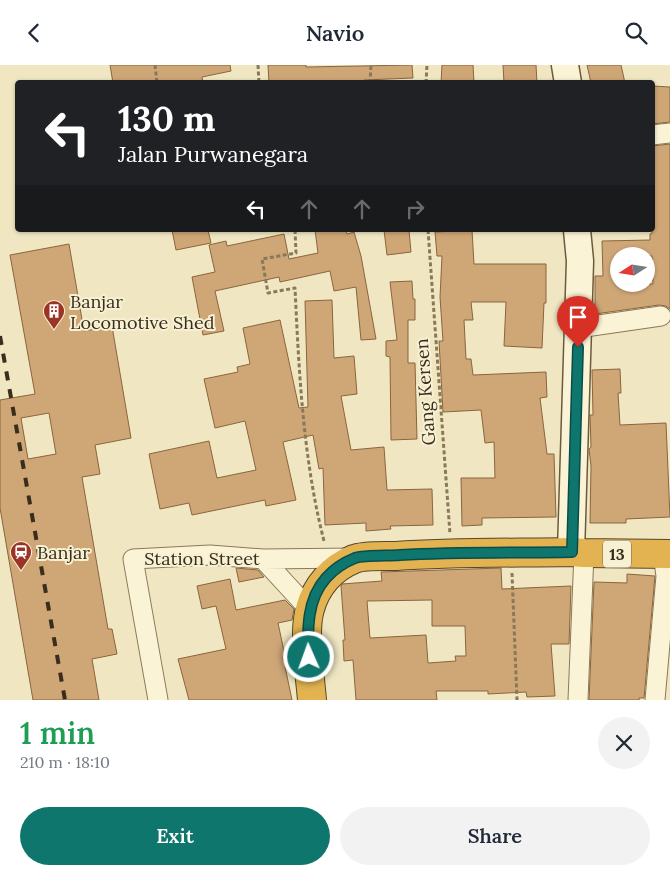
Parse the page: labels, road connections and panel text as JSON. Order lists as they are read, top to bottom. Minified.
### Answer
{"streets":{"highway":["13"],"street":["Station Street"],"path":["Gang Kersen"]},"crossings":[["Gang Kersen","13"],["13","Station Street"]],"places":{"building":["Banjar Locomotive Shed"],"station":["Banjar"]},"north":"left","page":{"header":"Navio","turn":["130 m","Jalan Purwanegara"],"heading":["1 min","210 m · 18:10"],"buttons":["Exit","Share"]}}
